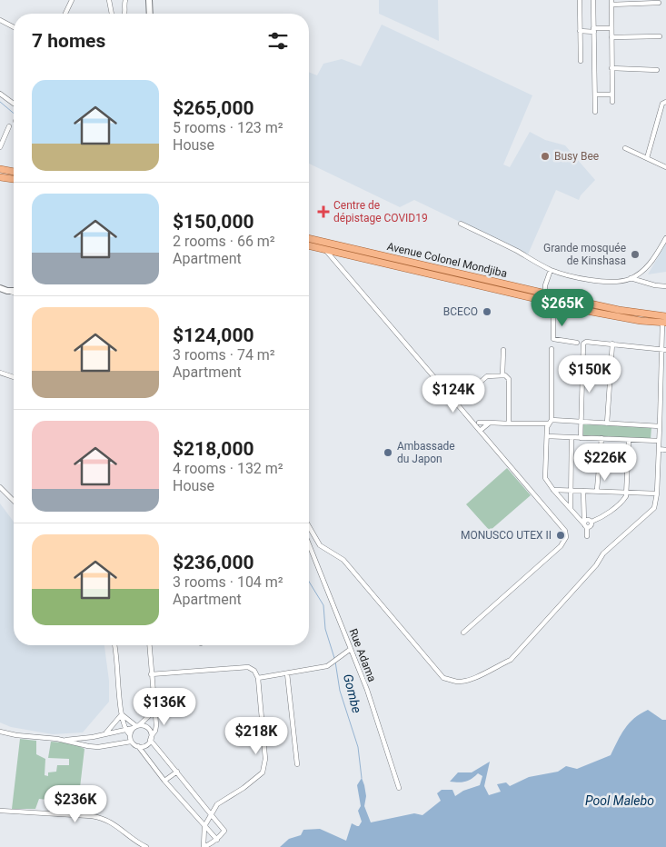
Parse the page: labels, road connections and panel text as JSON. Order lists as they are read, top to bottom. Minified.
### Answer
{"streets":{"main road":["Avenue Colonel Mondjiba"],"street":["Rue Adama"]},"water":["Gombe","Pool Malebo"],"places":{"other":["Busy Bee","Grande mosquée de Kinshasa","BCECO","Ambassade du Japon","MONUSCO UTEX II"],"health":["Centre de dépistage COVID19"]},"page":{"heading":"7 homes","list":[{"name":"$265,000","note":"5 rooms · 123 m² · House"},{"name":"$150,000","note":"2 rooms · 66 m² · Apartment"},{"name":"$124,000","note":"3 rooms · 74 m² · Apartment"},{"name":"$218,000","note":"4 rooms · 132 m² · House"},{"name":"$236,000","note":"3 rooms · 104 m² · Apartment"}],"price":["$265K","$150K","$124K","$226K","$136K","$218K","$236K"]}}
